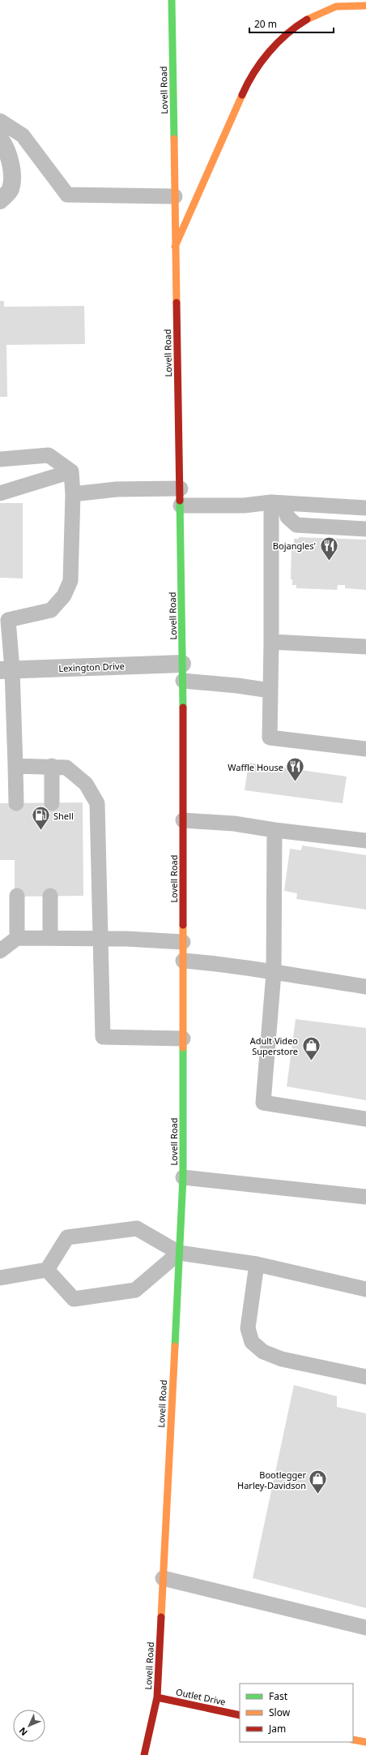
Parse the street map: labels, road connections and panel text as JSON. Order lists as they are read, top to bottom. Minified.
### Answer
{"streets":{"main road":["Lovell Road","Outlet Drive"],"street":["Lexington Drive"]},"crossings":[["Lovell Road","Lexington Drive"],["Lovell Road","Outlet Drive"]],"places":{"restaurant":["Bojangles'","Waffle House"],"fuel station":["Shell"],"shop":["Adult Video Superstore","Bootlegger Harley-Davidson"]},"legend":["Fast","Slow","Jam"],"scale_bar":"20 m","north":"bottom left"}
